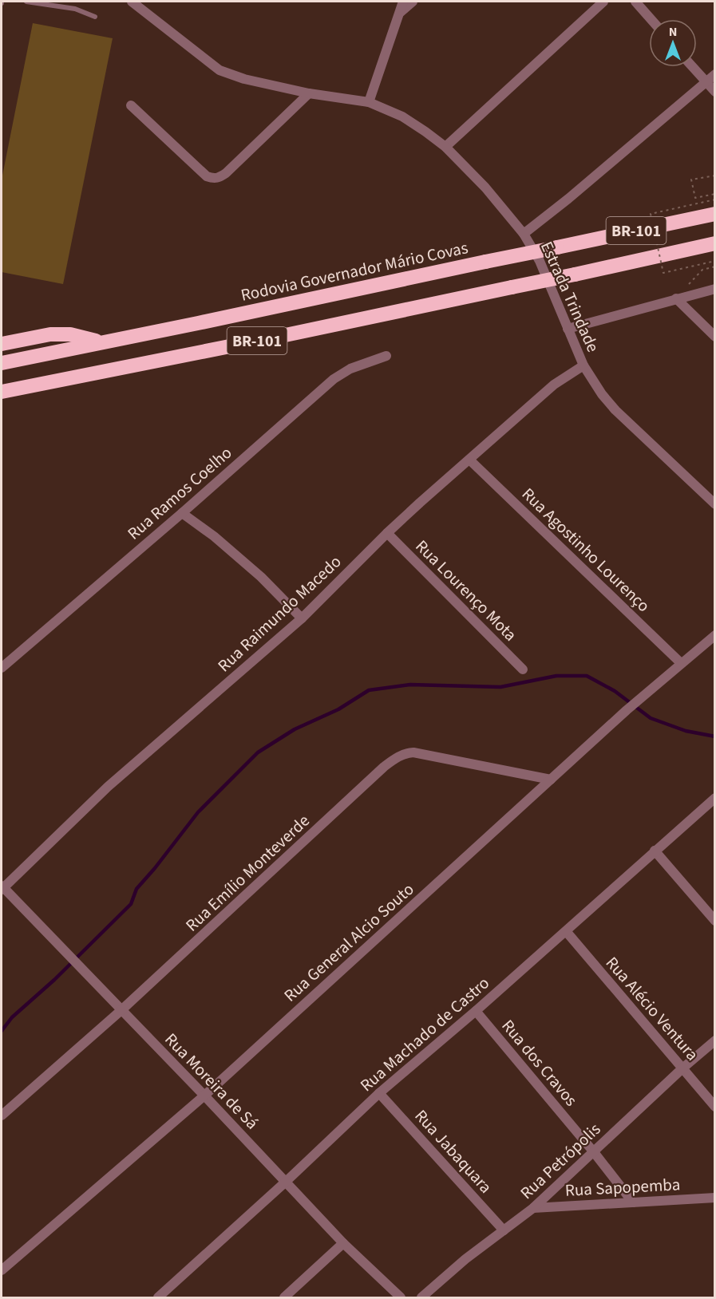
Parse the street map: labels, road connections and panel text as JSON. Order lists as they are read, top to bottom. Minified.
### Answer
{"streets":{"highway":["BR-101","Rodovia Governador Mário Covas"],"street":["Estrada Trindade","Rua Ramos Coelho","Rua Agostinho Lourenço","Rua Lourenço Mota","Rua Raimundo Macedo","Rua Emílio Monteverde","Rua General Alcio Souto","Rua Alécio Ventura","Rua Machado de Castro","Rua dos Cravos","Rua Moreira de Sá","Rua Jabaquara","Rua Petrópolis","Rua Sapopemba"]},"crossings":[["Estrada Trindade","Rua Raimundo Macedo"],["Rua Agostinho Lourenço","Rua Raimundo Macedo"],["Rua Agostinho Lourenço","Rua General Alcio Souto"],["Rua Lourenço Mota","Rua Raimundo Macedo"],["Rua Raimundo Macedo","Rua Moreira de Sá"],["Rua Emílio Monteverde","Rua General Alcio Souto"],["Rua Emílio Monteverde","Rua Moreira de Sá"],["Rua General Alcio Souto","Rua Moreira de Sá"],["Rua Alécio Ventura","Rua Machado de Castro"],["Rua Alécio Ventura","Rua Petrópolis"],["Rua Machado de Castro","Rua dos Cravos"],["Rua Machado de Castro","Rua Moreira de Sá"],["Rua Machado de Castro","Rua Jabaquara"],["Rua dos Cravos","Rua Petrópolis"],["Rua dos Cravos","Rua Sapopemba"],["Rua Jabaquara","Rua Petrópolis"],["Rua Petrópolis","Rua Sapopemba"]],"north":"top"}
